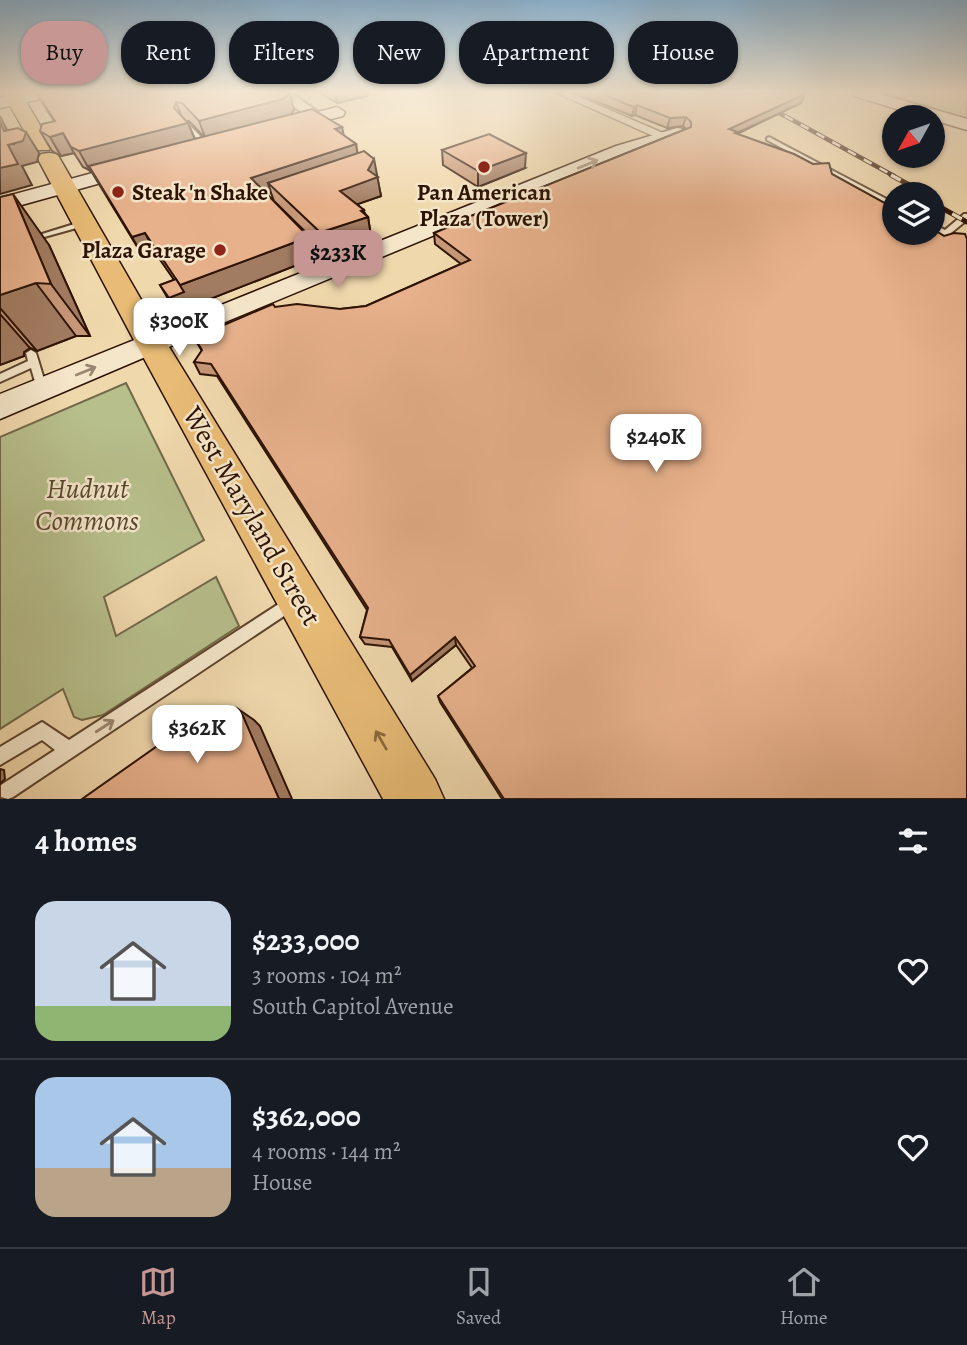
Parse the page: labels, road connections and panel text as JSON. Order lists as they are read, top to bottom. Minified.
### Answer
{"streets":{"main road":["West Maryland Street"]},"parks":["Hudnut Commons"],"places":["Pan American Plaza (Tower)","Steak 'n Shake","Plaza Garage"],"north":"bottom left","page":{"chip":["Buy","Rent","Filters","New","Apartment","House"],"price":["$233K","$300K","$240K","$362K"],"heading":"4 homes","list":[{"name":"$233,000","note":"3 rooms · 104 m² · South Capitol Avenue"},{"name":"$362,000","note":"4 rooms · 144 m² · House"}],"tabs":["Map","Saved","Home"]}}
